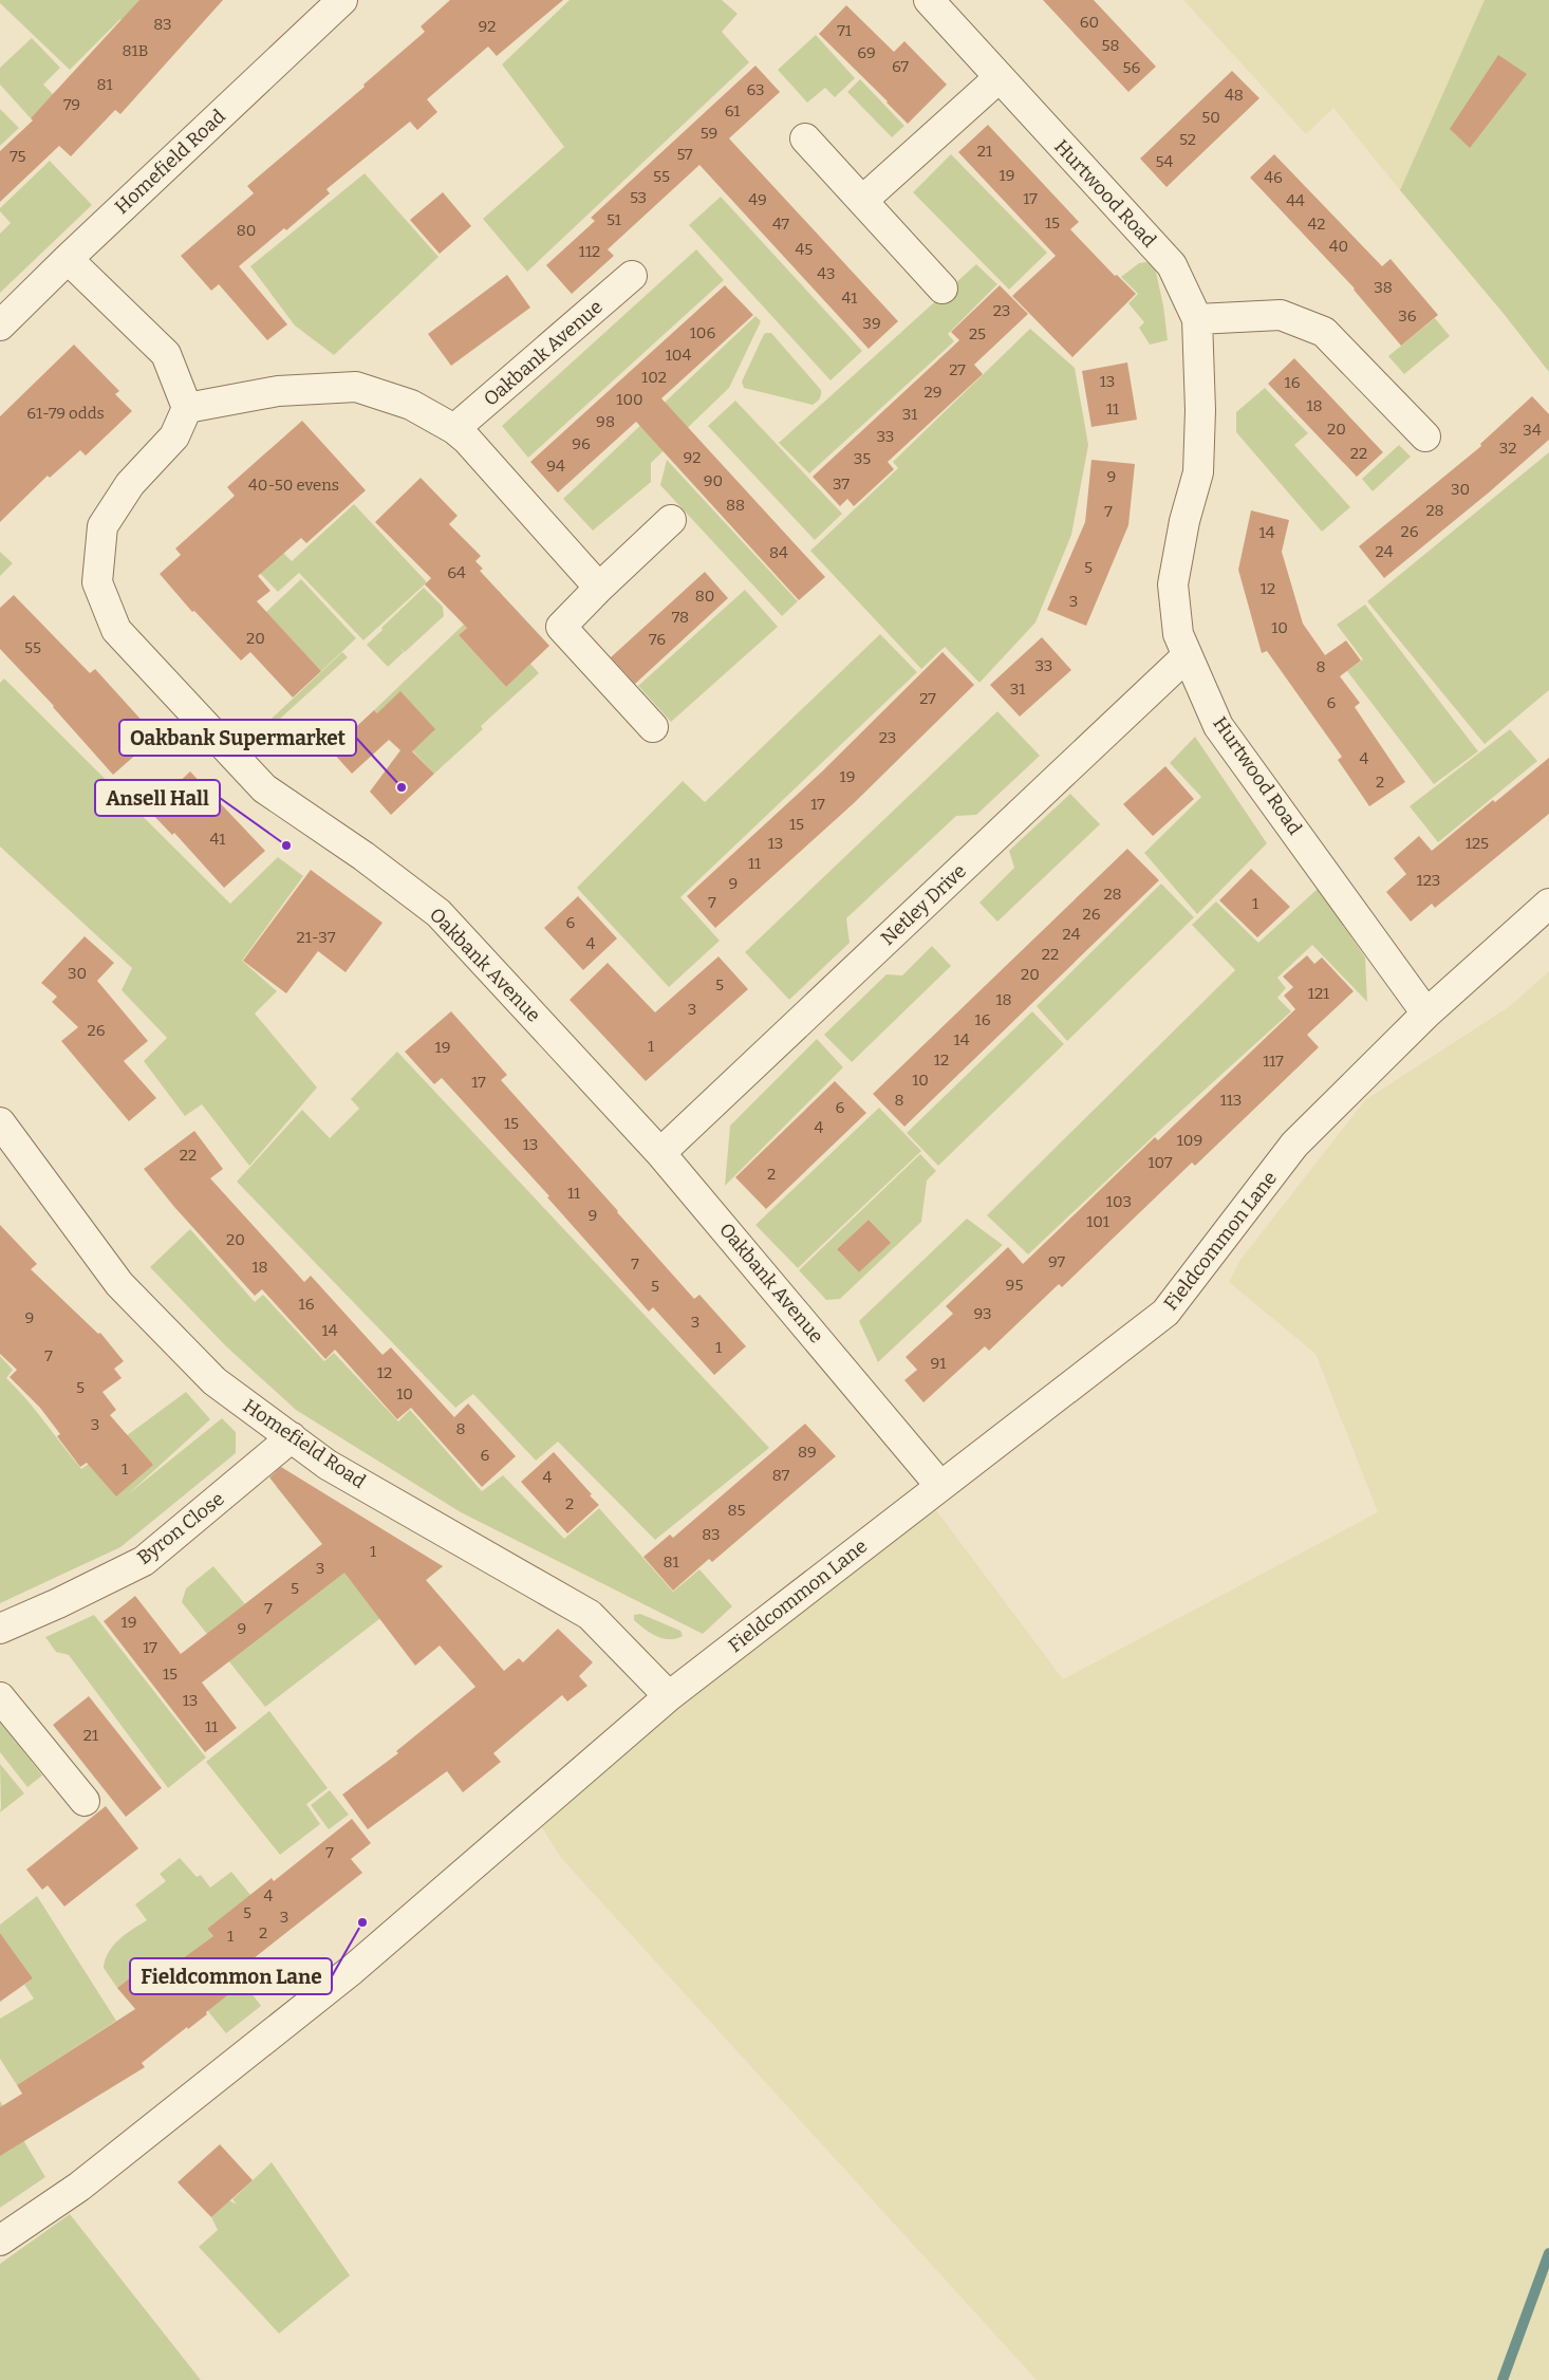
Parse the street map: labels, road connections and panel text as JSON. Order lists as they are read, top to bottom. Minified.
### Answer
{"streets":{"street":["Homefield Road","Hurtwood Road","Oakbank Avenue","Netley Drive","Fieldcommon Lane","Byron Close"]},"crossings":[["Homefield Road","Fieldcommon Lane"],["Homefield Road","Byron Close"],["Hurtwood Road","Netley Drive"],["Hurtwood Road","Fieldcommon Lane"],["Oakbank Avenue","Netley Drive"],["Oakbank Avenue","Fieldcommon Lane"]],"places":["Oakbank Supermarket","Ansell Hall","Fieldcommon Lane"],"house_numbers":["60","83","92","71","58","81B","69","67","56","81","63","48","79","61","50","59","52","21","57","75","54","19","55","46","53","17","49","44","51","15","47","42","80","40","45","112","43","38","41","23","36","39","106","25","104","27","102","13","16","29","100","18","11","61-79 odds","31","98","20","34","33","96","32","22","92","35","94","9","90","37","40-50 evens","30","88","28","7","26","14","24","84","5","64","12","80","3","78","10","20","76","55","33","8","31","27","6","23","4","19","2","17","15","41","13","125","11","123","9","28","7","1","26","6","24","21-37","4","22","30","20","5","121","18","3","16","26","14","1","19","12","117","10","17","8","113","6","15","4","109","13","22","107","2","11","103","9","101","20","97","7","18","95","5","16","93","9","3","14","1","7","91","12","5","10","3","8","89","6","1","87","4","2","85","83","1","81","3","5","7","19","9","17","15","13","11","21","7","4","5","3","2","1"]}
